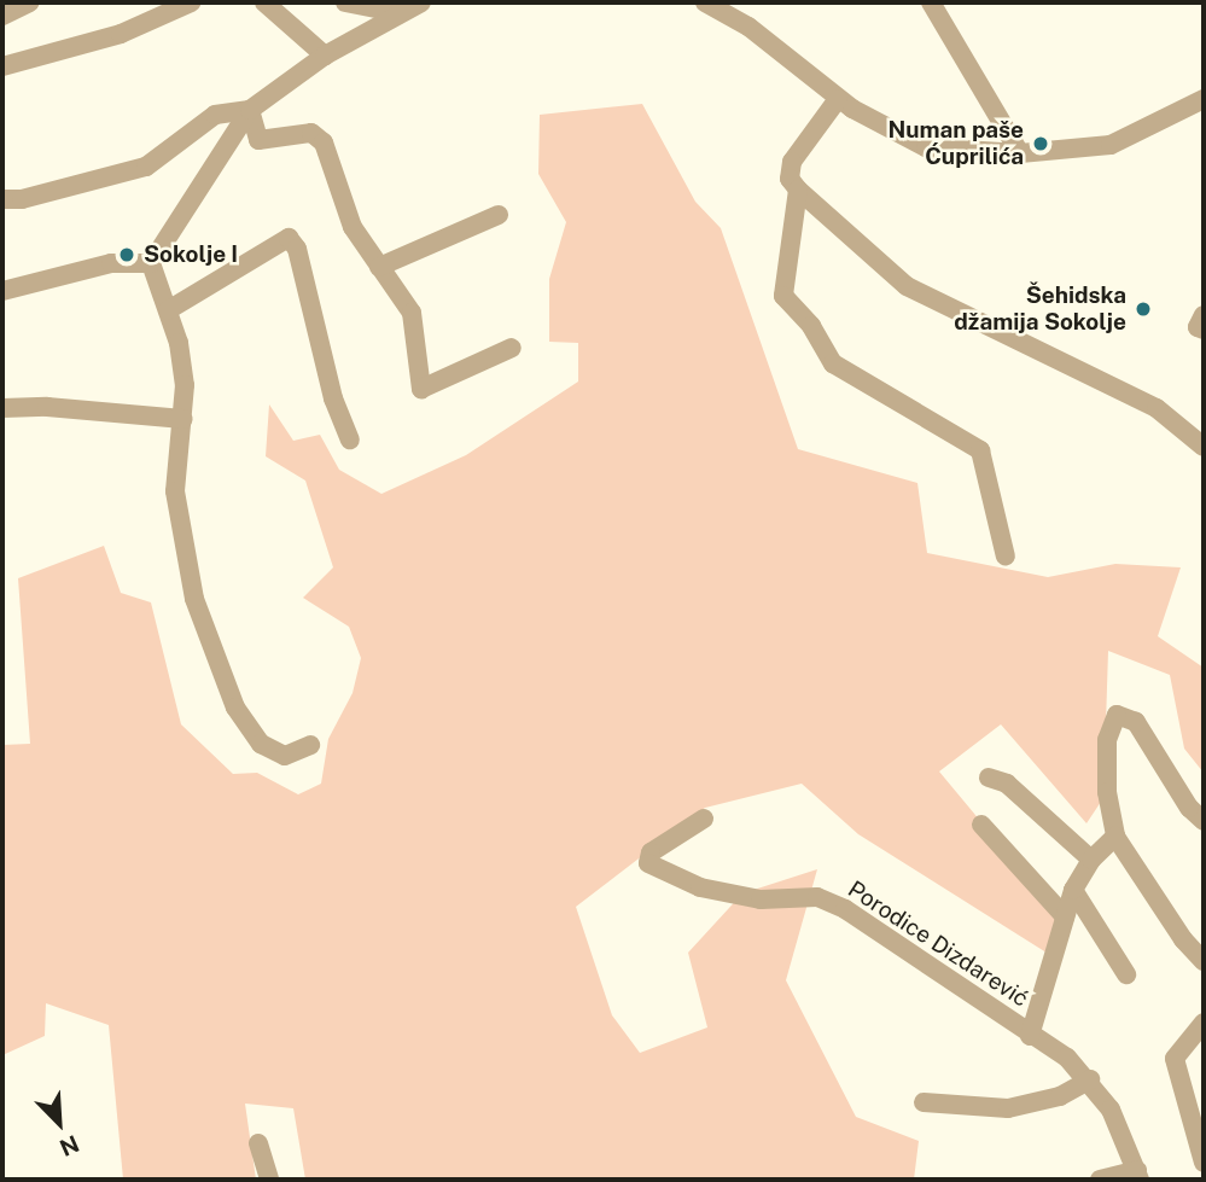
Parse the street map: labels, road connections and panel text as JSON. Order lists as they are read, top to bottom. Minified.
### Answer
{"streets":{"street":["Porodice Dizdarević"]},"places":["Numan paše Ćuprilića","Sokolje I","Šehidska džamija Sokolje"],"north":"bottom right"}
